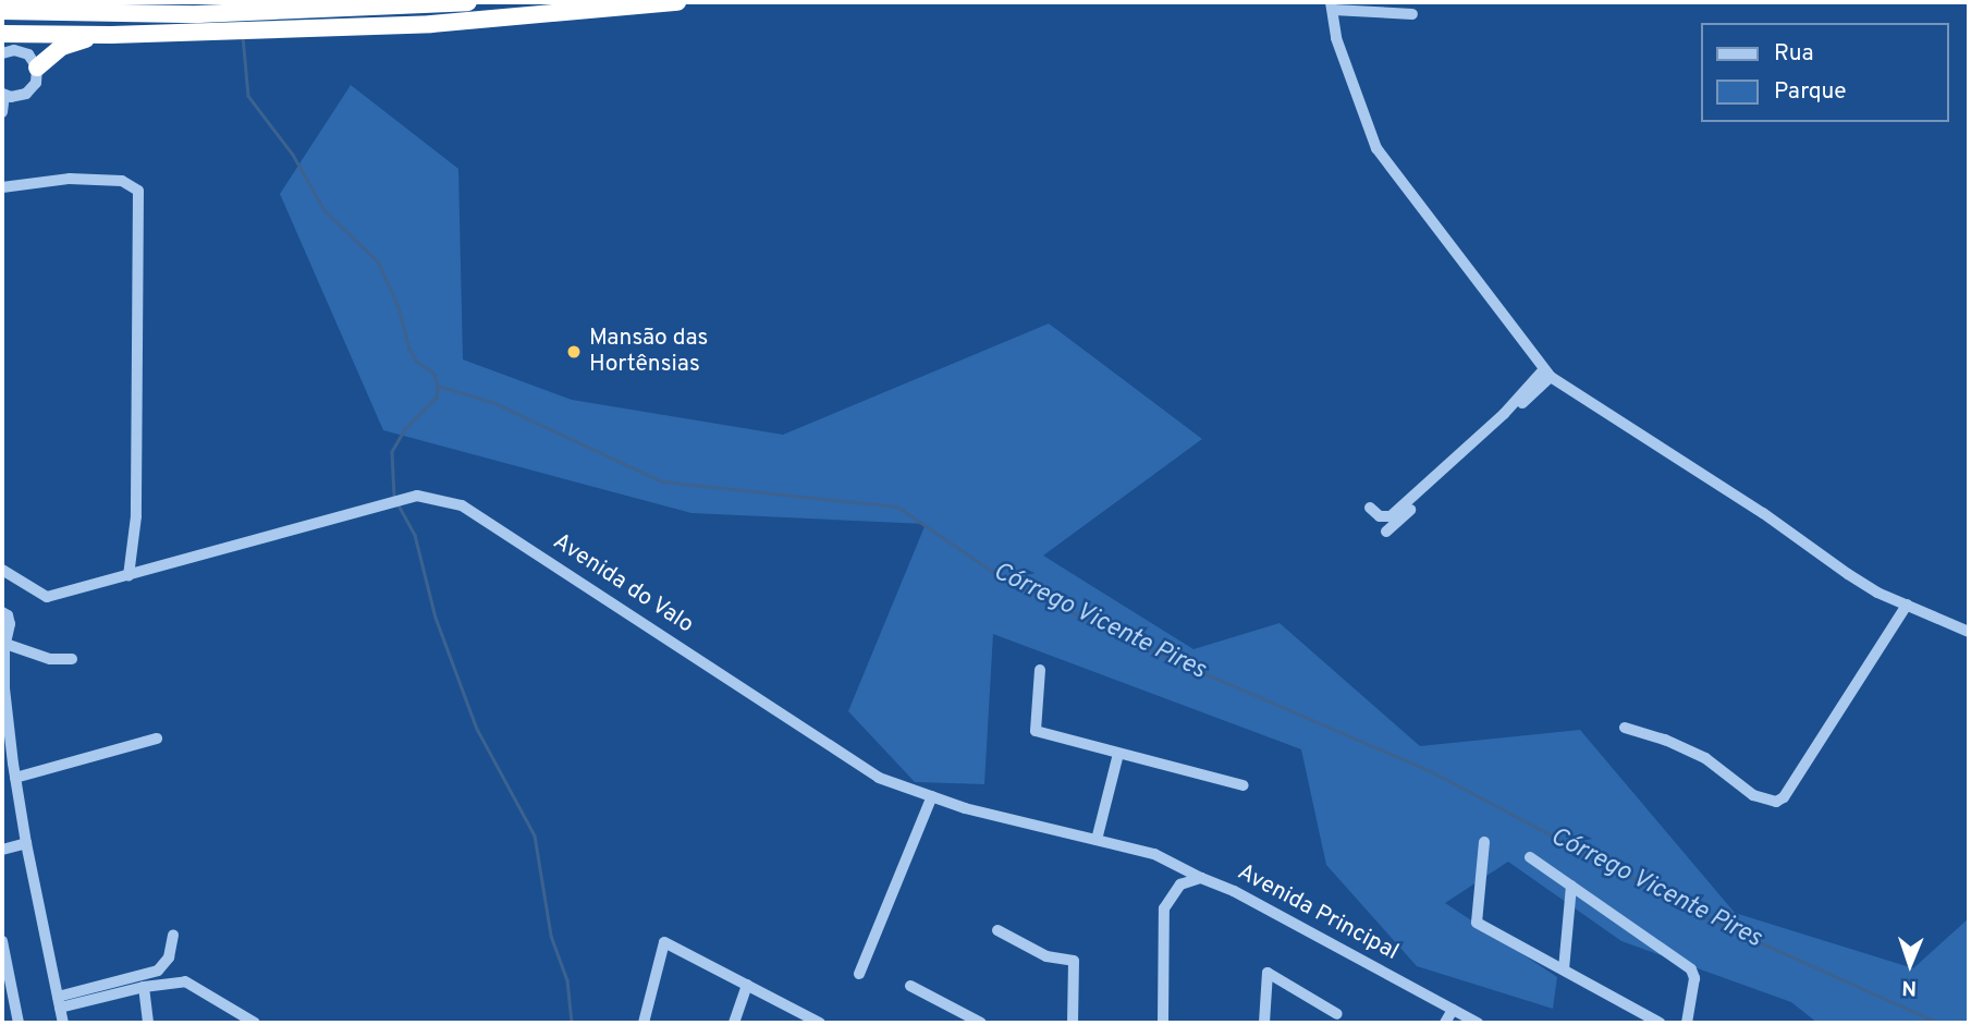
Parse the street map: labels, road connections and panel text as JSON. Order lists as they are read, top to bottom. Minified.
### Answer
{"streets":{"street":["Avenida do Valo","Avenida Principal"]},"crossings":[["Avenida do Valo","Avenida Principal"]],"water":["Córrego Vicente Pires"],"places":["Mansão das Hortênsias"],"legend":["Rua","Parque"],"north":"bottom"}
